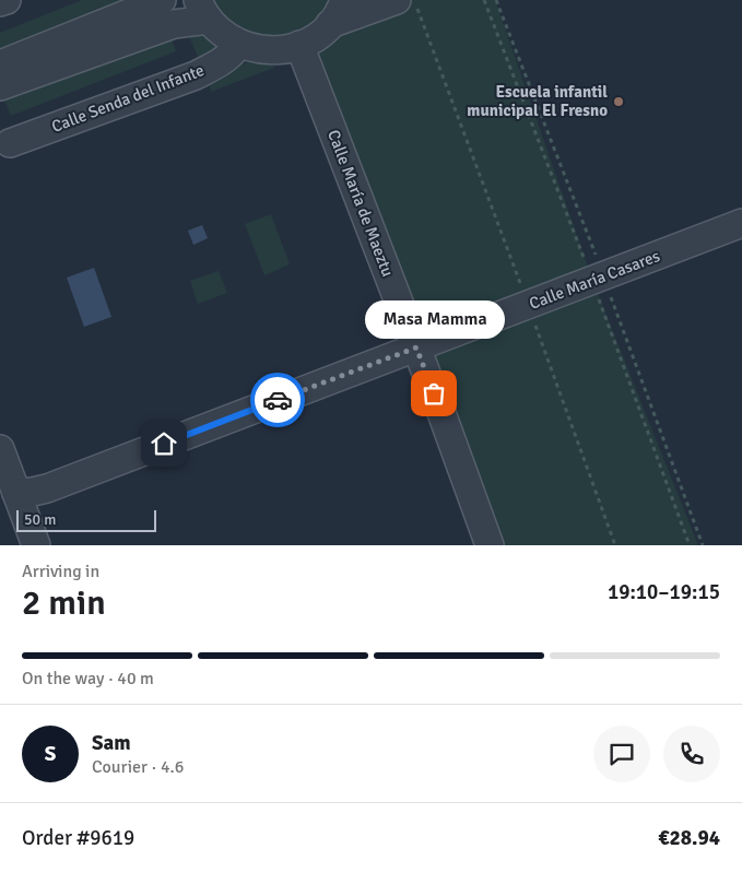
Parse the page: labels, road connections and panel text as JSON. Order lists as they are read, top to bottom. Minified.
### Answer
{"streets":{"street":["Calle Senda del Infante","Calle María de Maeztu","Calle María Casares"]},"crossings":[["Calle María de Maeztu","Calle María Casares"]],"places":["Escuela infantil municipal El Fresno","Masa Mamma"],"scale_bar":"50 m","page":{"bubble":"Masa Mamma","scale":"50 m","heading":["2 min","Arriving in","19:10–19:15"],"panel":["Sam","Courier · 4.6","Order #9619","€28.94"],"bar":"On the way · 40 m","round":"S"}}
